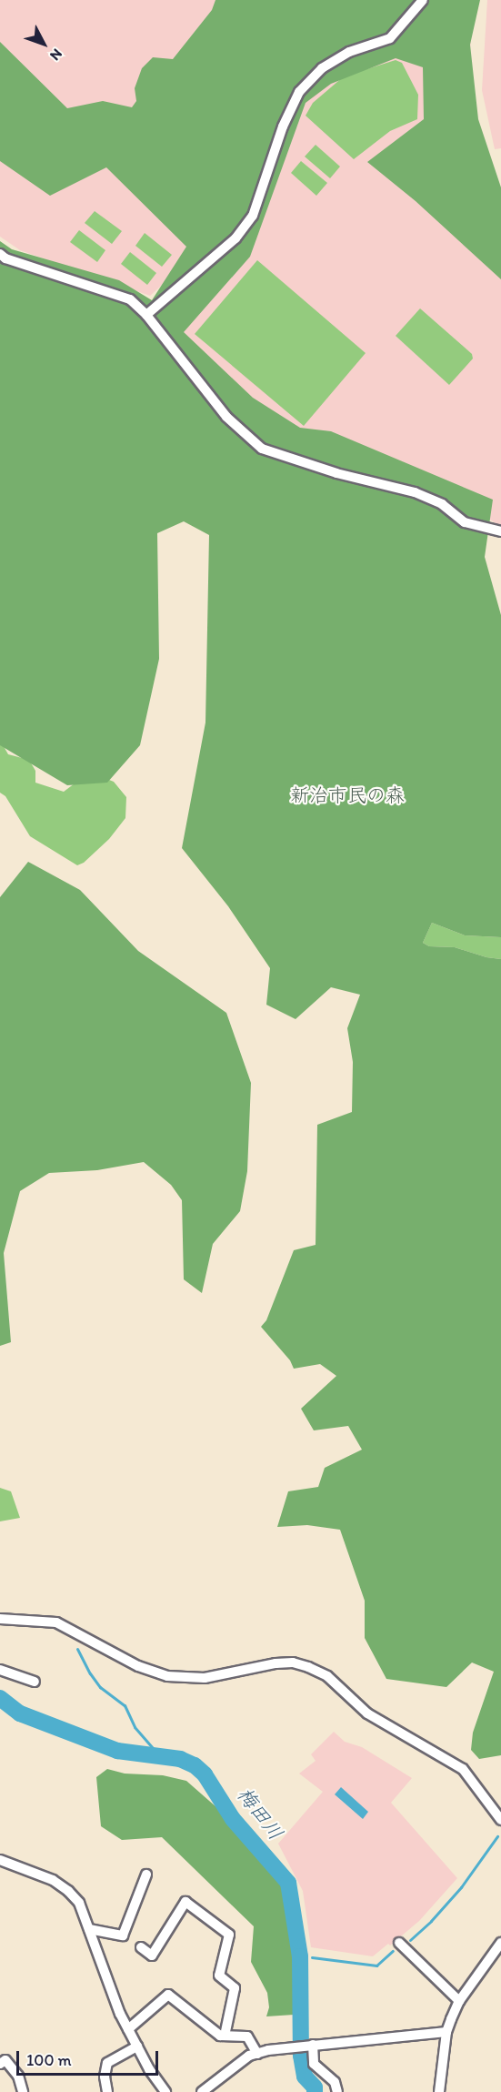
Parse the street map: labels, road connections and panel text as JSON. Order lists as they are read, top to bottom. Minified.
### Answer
{"water":["梅田川"],"parks":["新治市民の森"],"scale_bar":"100 m","north":"bottom right"}
